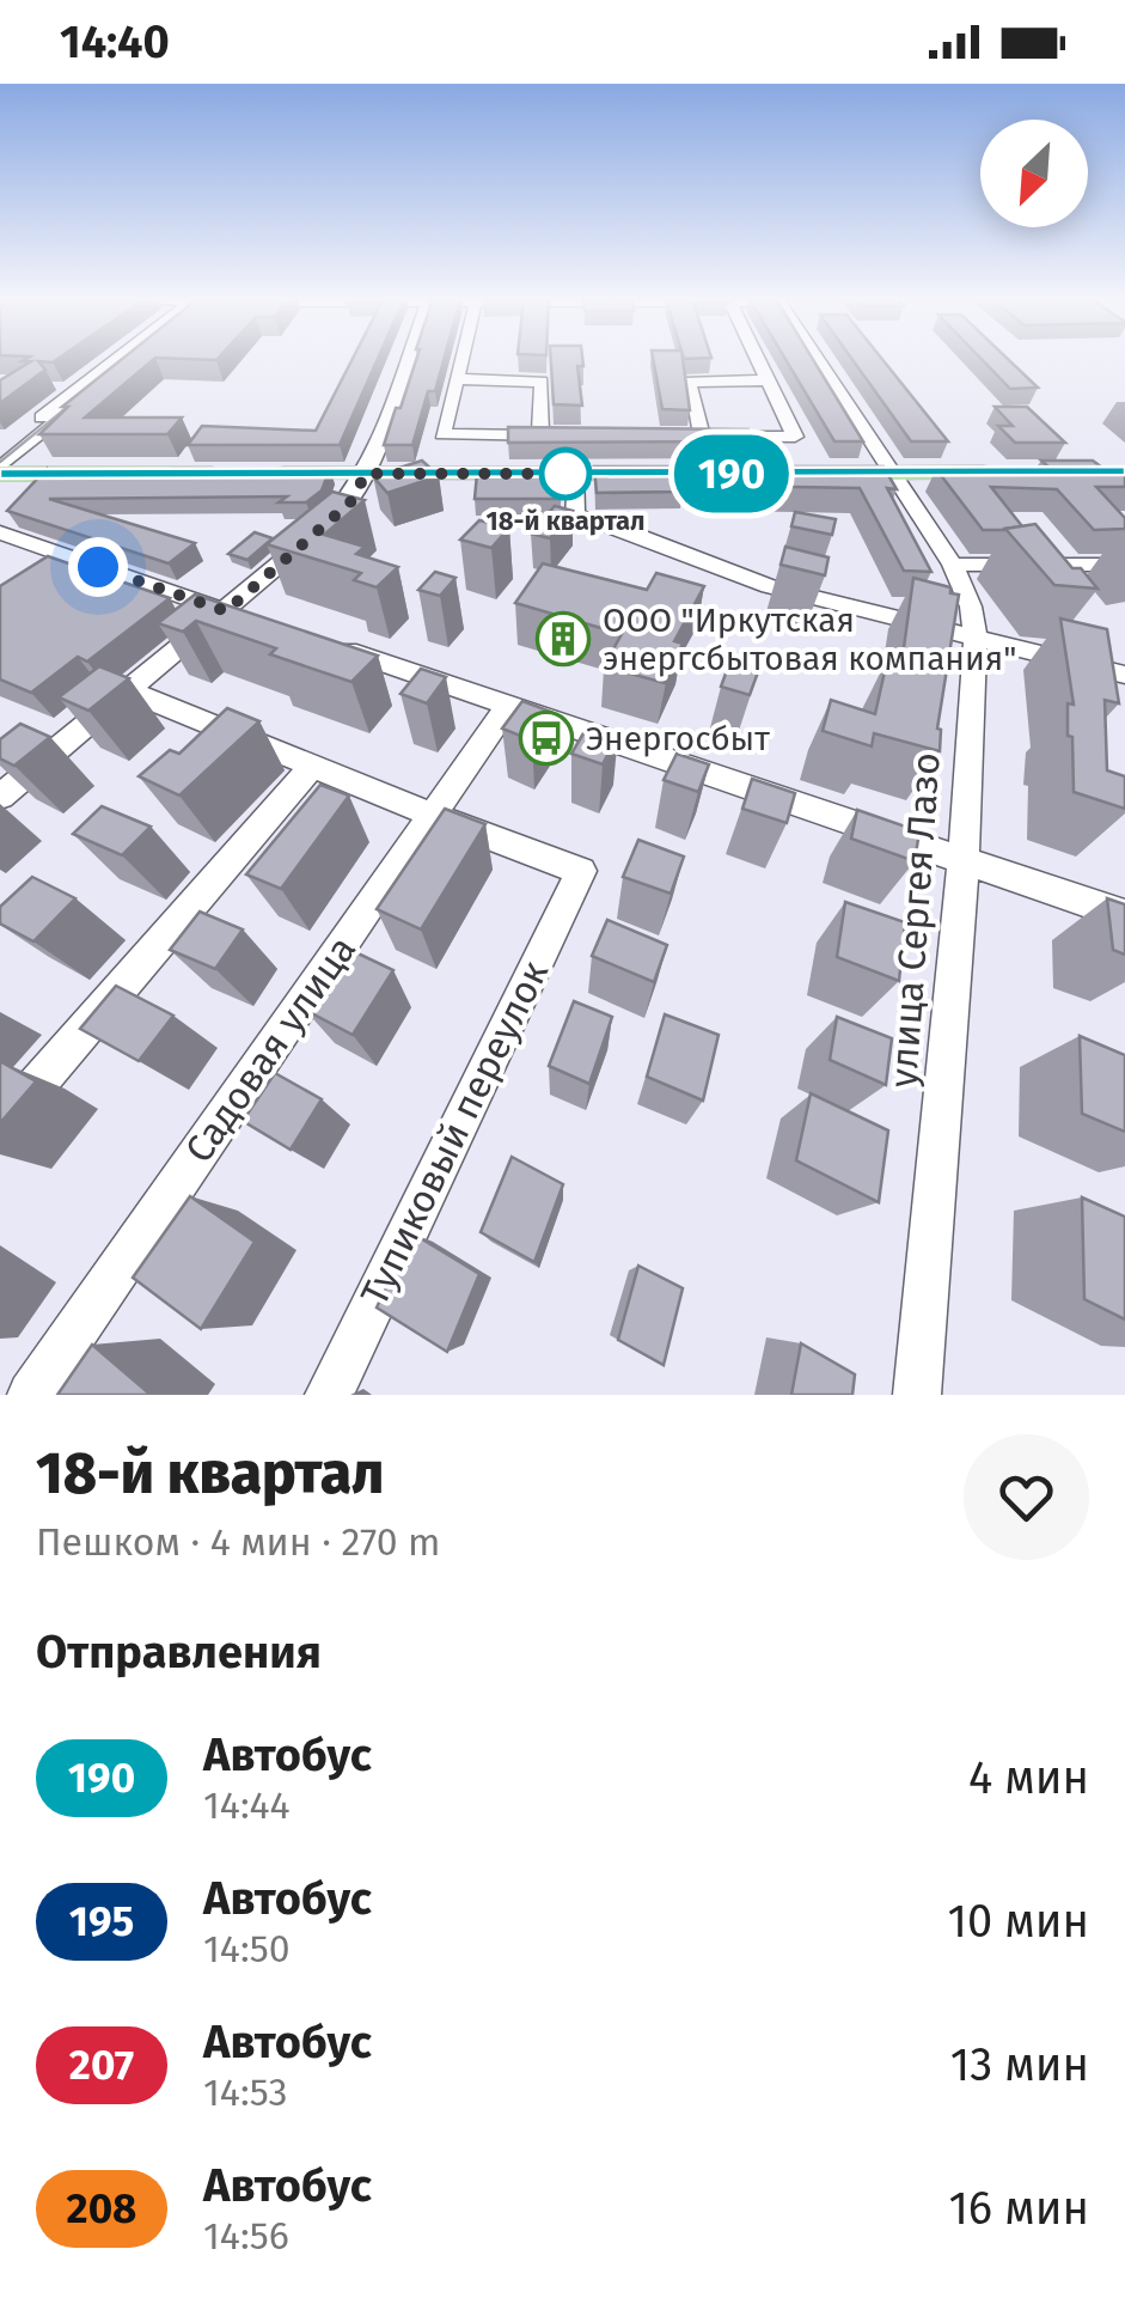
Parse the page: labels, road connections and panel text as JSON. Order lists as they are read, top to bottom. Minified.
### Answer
{"streets":{"street":["улица Сергея Лазо","Садовая улица","Тупиковый переулок"]},"crossings":[["Садовая улица","Тупиковый переулок"]],"places":{"other":["18-й квартал"],"building":["ООО \"Иркутская энергсбытовая компания\""],"bus stop":["Энергосбыт"]},"lines":["bus line 190"],"north":"bottom left","page":{"status":"14:40","on_map":"190","heading":[["18-й квартал","Пешком · 4 мин · 270 m"],"Отправления"],"list":[{"mark":"190","name":"Автобус","note":"14:44","value":"4 мин"},{"mark":"195","name":"Автобус","note":"14:50","value":"10 мин"},{"mark":"207","name":"Автобус","note":"14:53","value":"13 мин"},{"mark":"208","name":"Автобус","note":"14:56","value":"16 мин"}]}}
